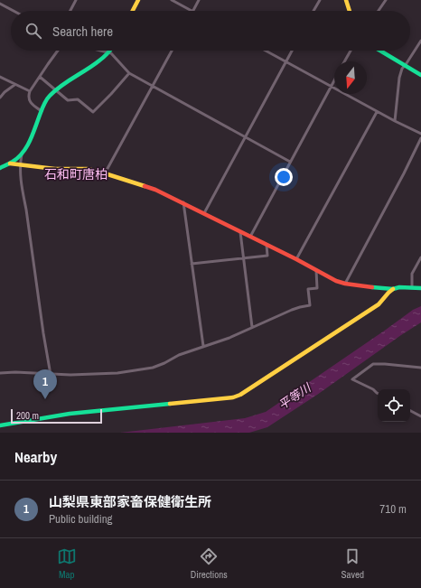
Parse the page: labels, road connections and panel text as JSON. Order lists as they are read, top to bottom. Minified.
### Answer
{"districts":["石和町唐柏"],"water":["平等川"],"scale_bar":"200 m","north":"bottom","page":{"search":"Search here","pins":"1","scale":"200 m","heading":"Nearby","list":[{"mark":"1","name":"山梨県東部家畜保健衛生所","note":"Public building","value":"710 m"}],"nav":["Map","Directions","Saved"]}}
